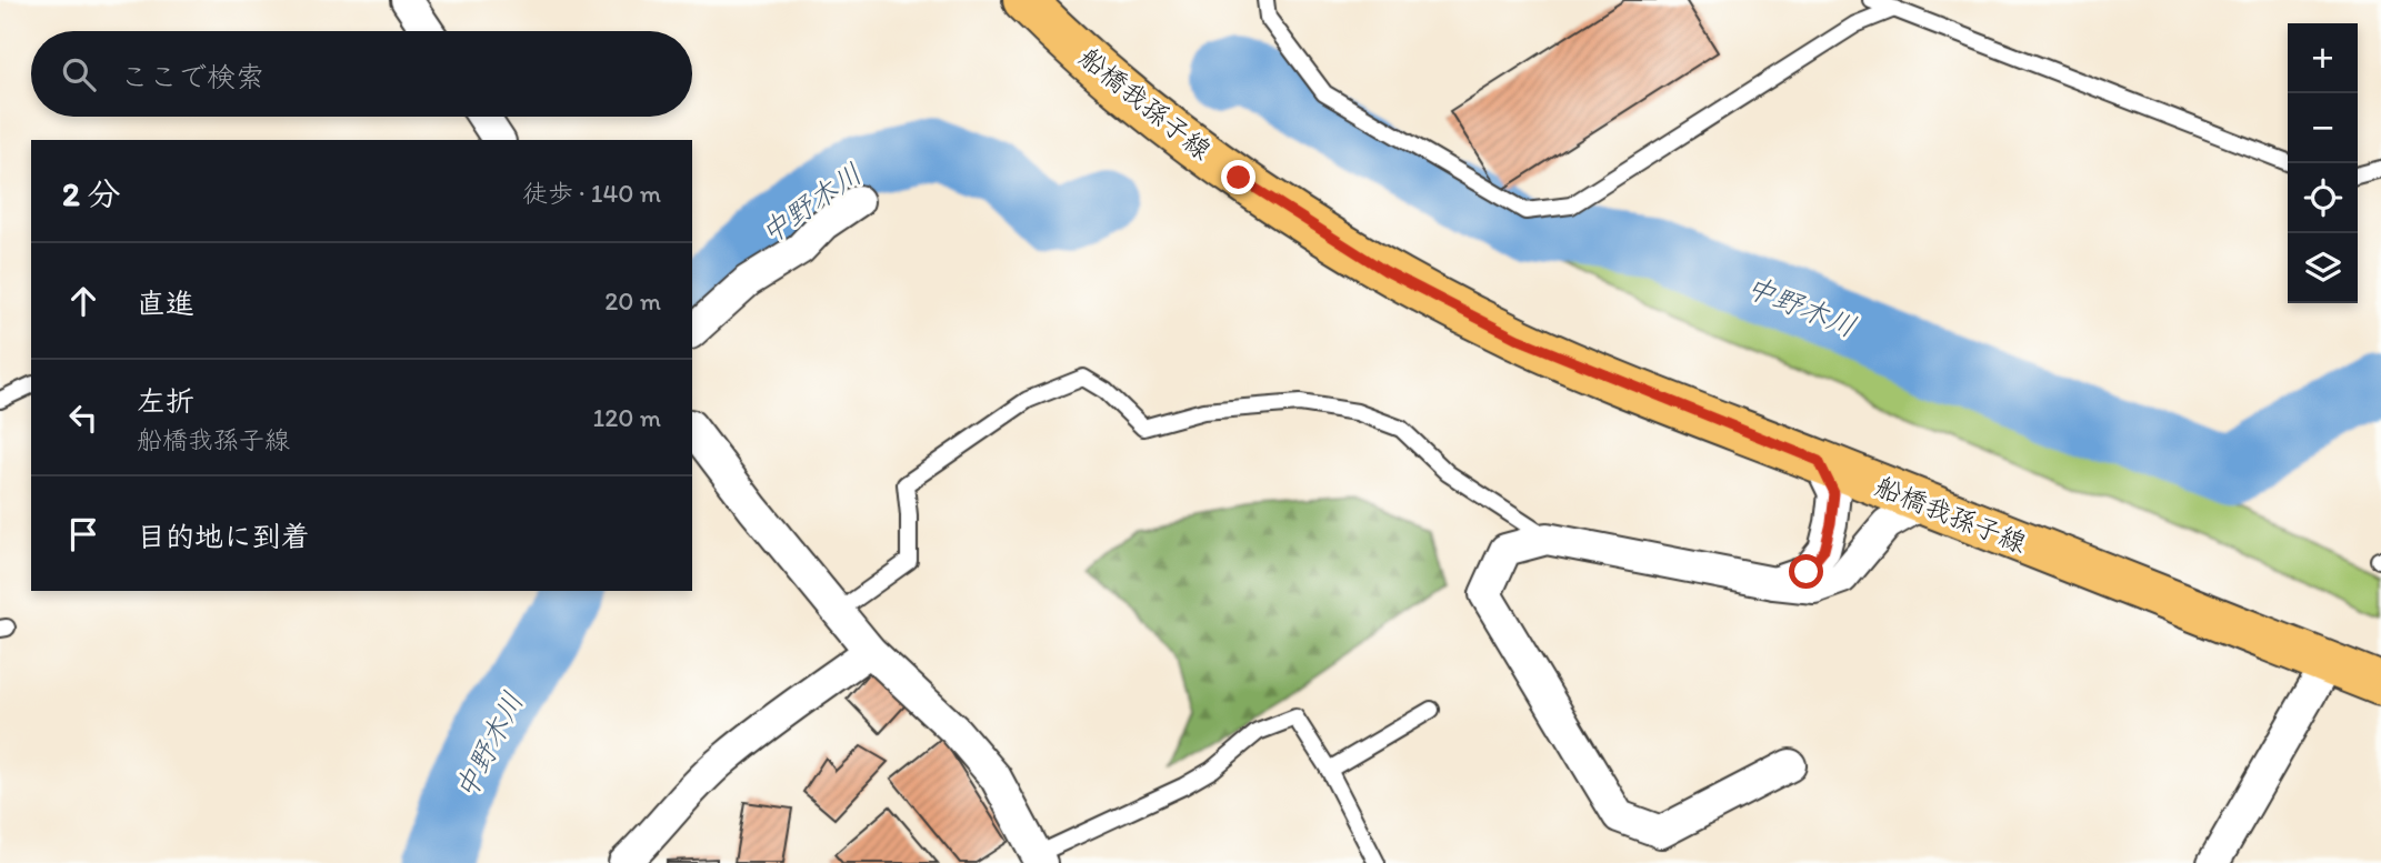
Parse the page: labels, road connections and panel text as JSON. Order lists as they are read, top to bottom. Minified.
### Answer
{"streets":{"main road":["船橋我孫子線"]},"water":["中野木川"],"page":{"map_buttons":["+","−"],"search":"ここで検索","heading":["2 分","徒歩 · 140 m"],"list":[["直進","20 m"],["左折","船橋我孫子線","120 m"],"目的地に到着"]}}
